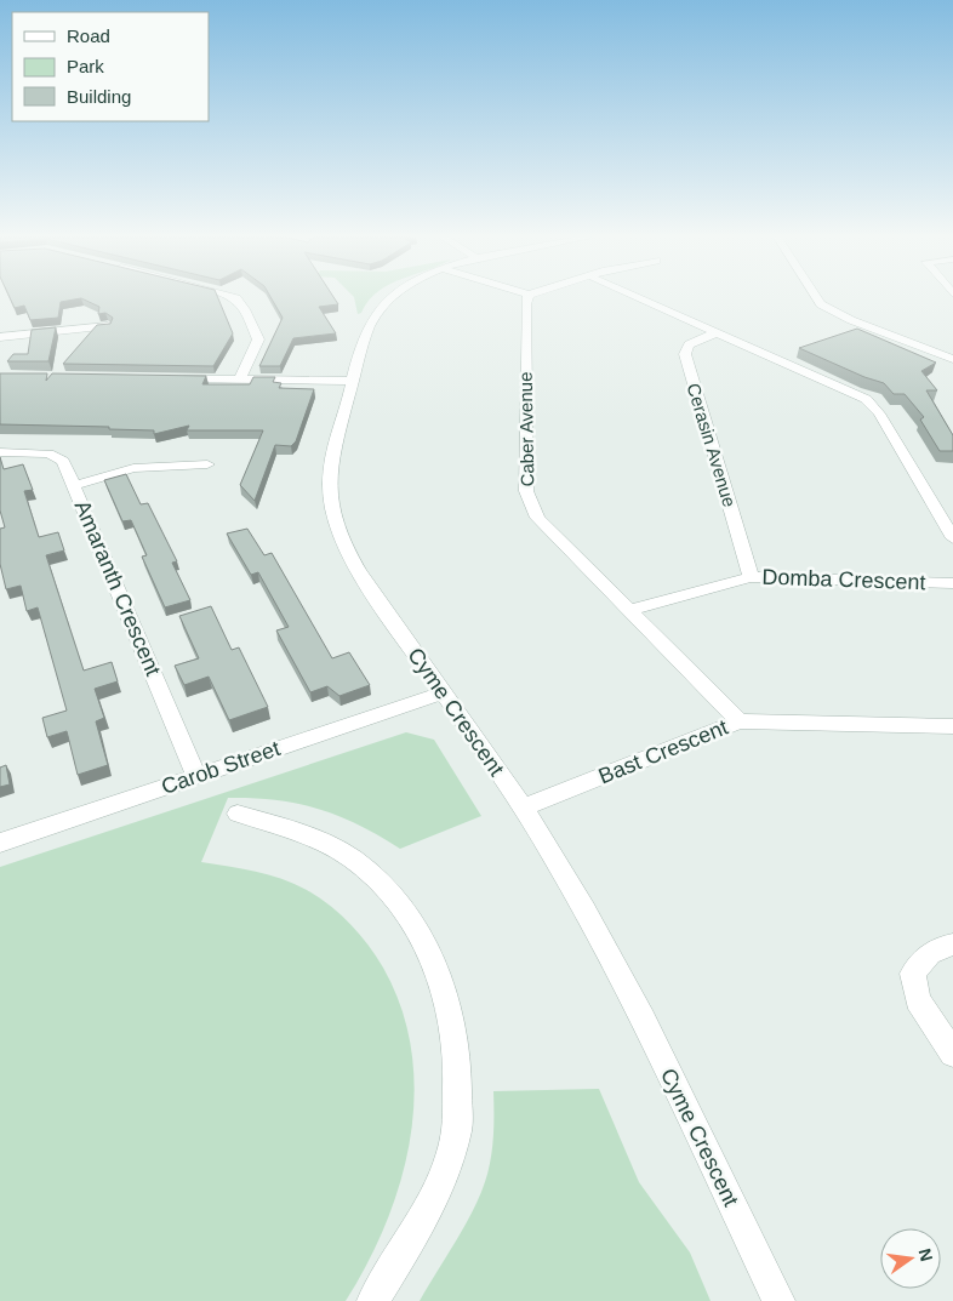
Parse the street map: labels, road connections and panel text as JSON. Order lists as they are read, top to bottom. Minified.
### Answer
{"streets":{"street":["Caber Avenue","Cerasin Avenue","Domba Crescent","Amaranth Crescent","Cyme Crescent","Bast Crescent","Carob Street"]},"crossings":[["Caber Avenue","Domba Crescent"],["Caber Avenue","Bast Crescent"],["Cerasin Avenue","Domba Crescent"],["Amaranth Crescent","Carob Street"],["Cyme Crescent","Bast Crescent"],["Cyme Crescent","Carob Street"]],"legend":["Road","Park","Building"],"north":"right"}
